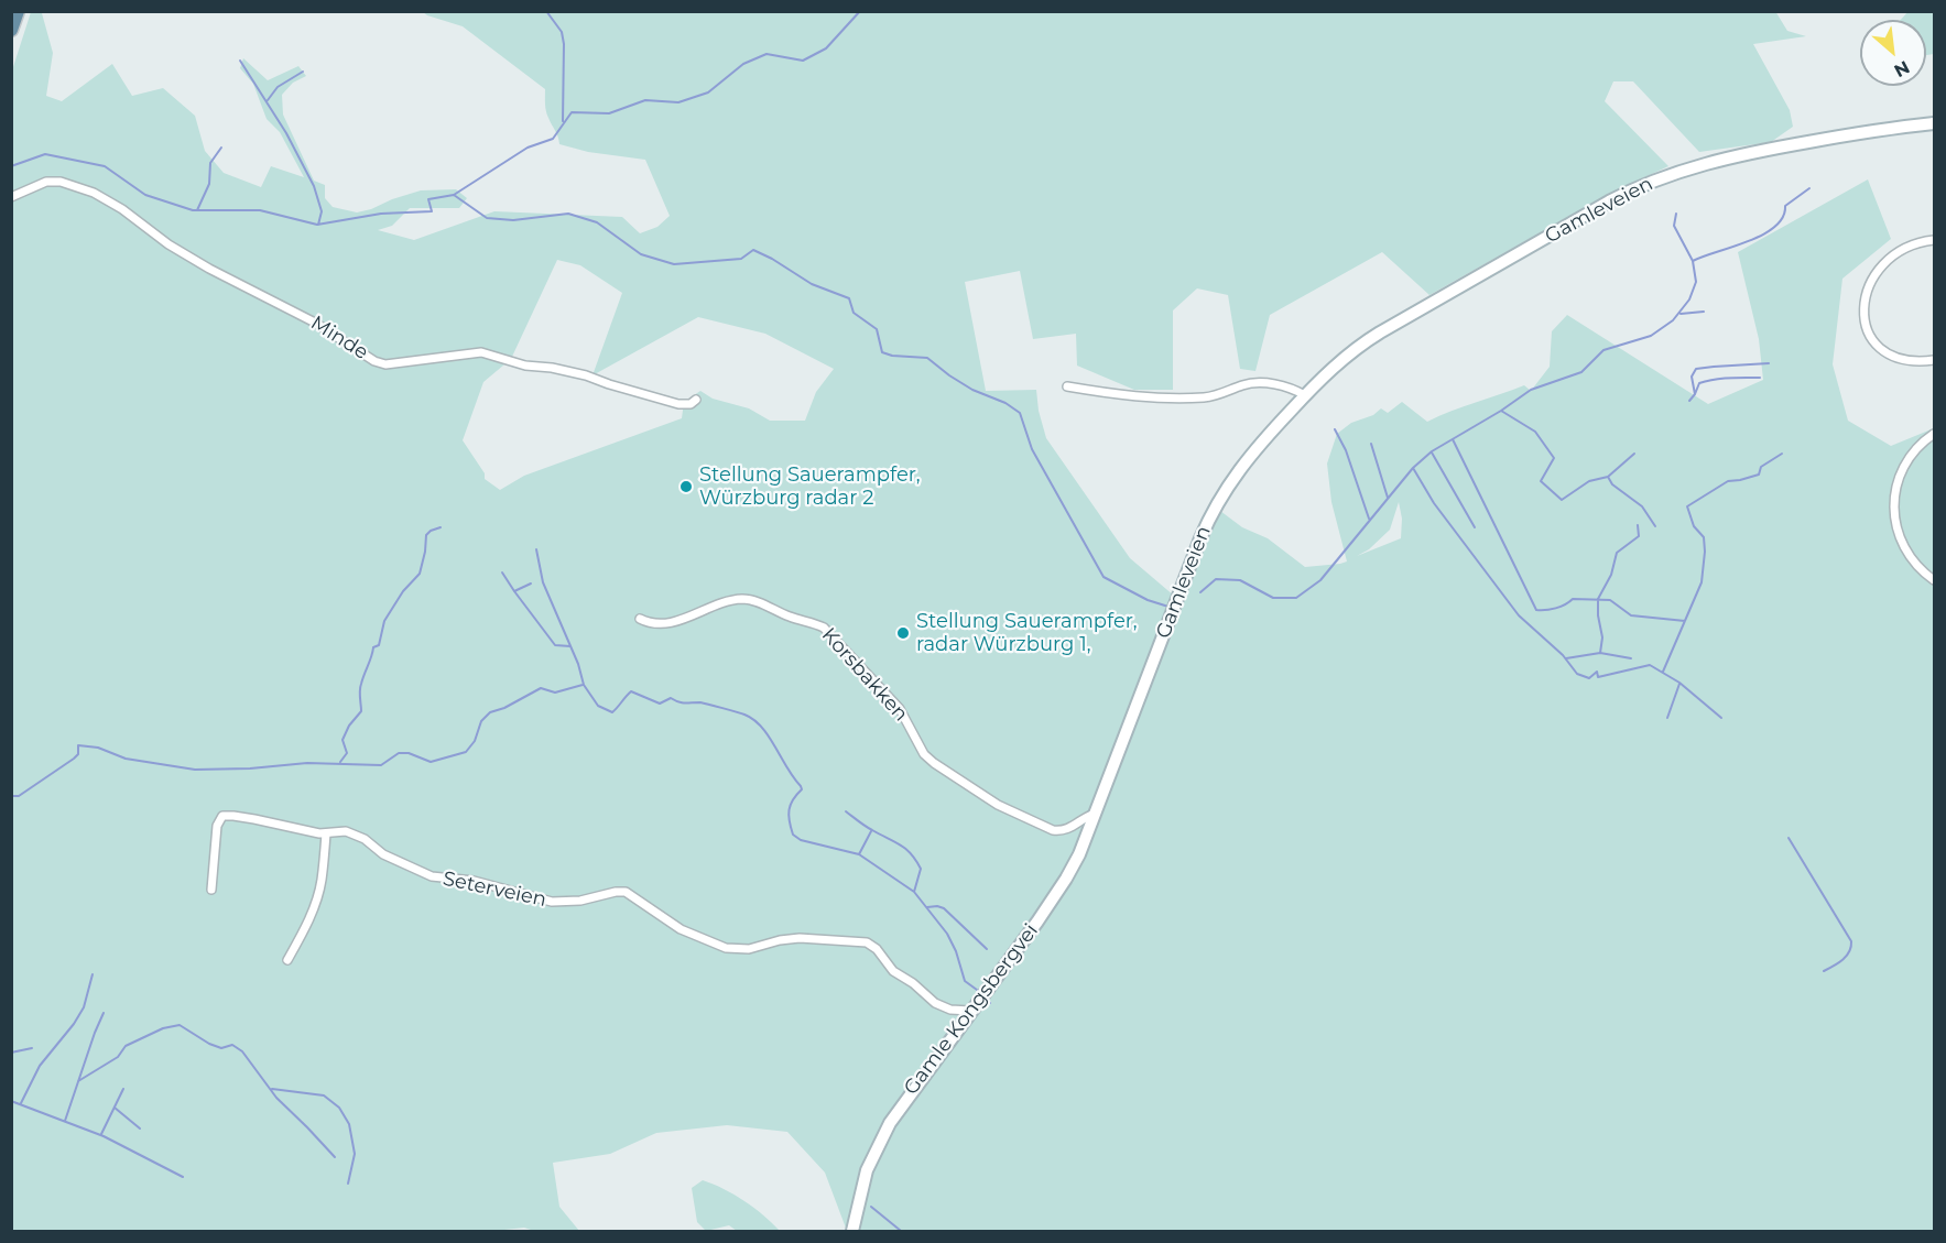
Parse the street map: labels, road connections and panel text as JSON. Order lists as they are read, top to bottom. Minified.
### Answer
{"streets":{"main road":["Gamleveien","Gamle Kongsbergvei"],"street":["Minde","Korsbakken","Seterveien"]},"crossings":[["Gamleveien","Gamle Kongsbergvei"],["Korsbakken","Gamle Kongsbergvei"],["Seterveien","Gamle Kongsbergvei"]],"places":["Stellung Sauerampfer, Würzburg radar 2","Stellung Sauerampfer, radar Würzburg 1,"],"north":"bottom right"}
